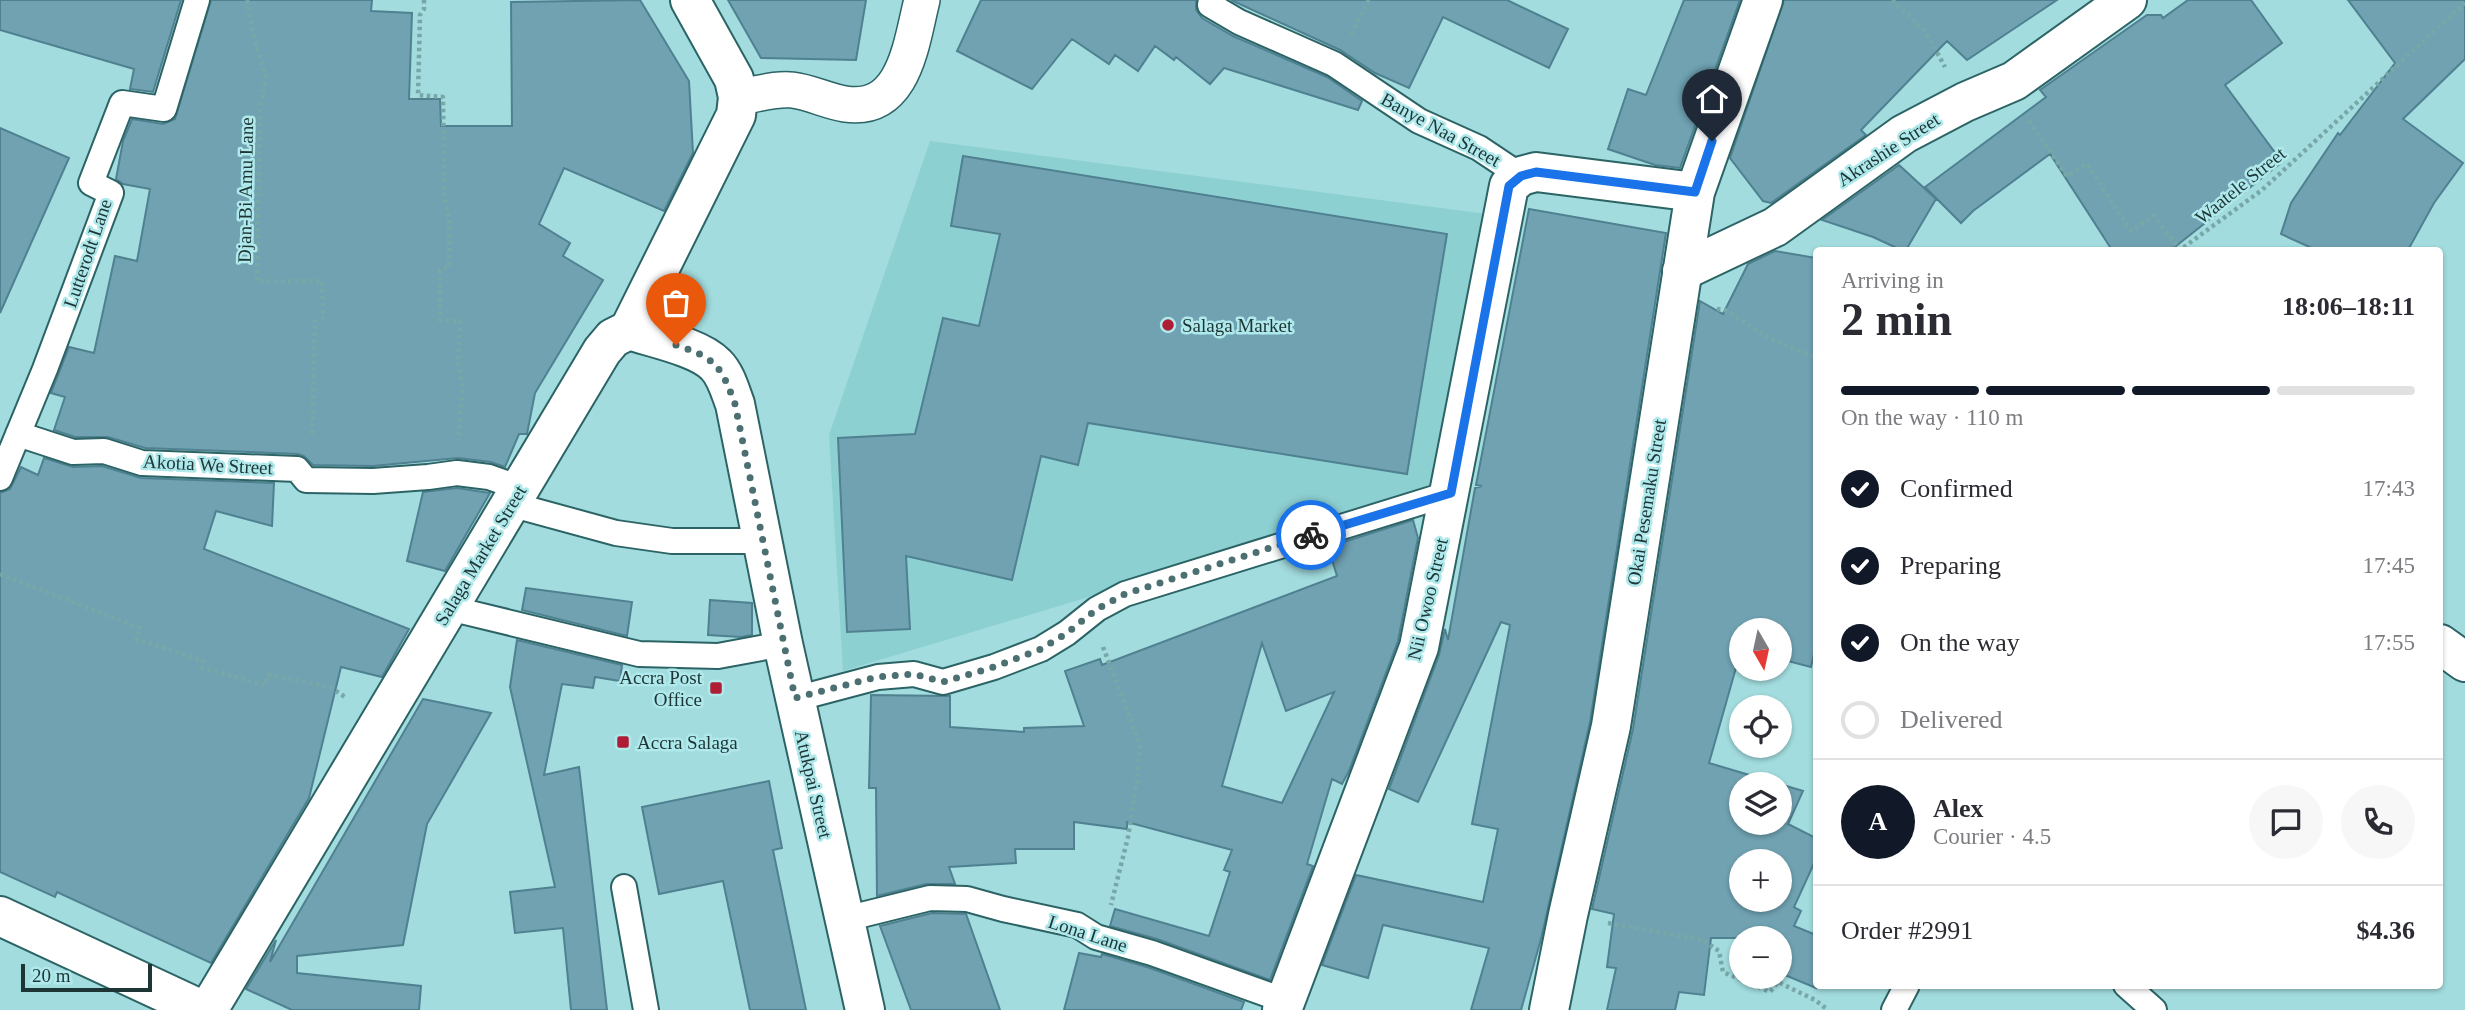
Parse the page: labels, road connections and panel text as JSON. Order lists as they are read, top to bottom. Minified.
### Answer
{"streets":{"street":["Banye Naa Street","Akrashie Street","Okai Pesemaku Street","Salaga Market Street","Nii Owoo Street","Atukpai Street"],"lane":["Lutterodt Lane","Akotia We Street","Lona Lane"],"path":["Waatele Street","Djan-Bi Amu Lane"]},"crossings":[["Banye Naa Street","Okai Pesemaku Street"],["Banye Naa Street","Nii Owoo Street"],["Akrashie Street","Waatele Street"],["Akrashie Street","Okai Pesemaku Street"],["Djan-Bi Amu Lane","Akotia We Street"],["Lutterodt Lane","Akotia We Street"],["Akotia We Street","Salaga Market Street"],["Akotia We Street","Atukpai Street"],["Salaga Market Street","Atukpai Street"],["Nii Owoo Street","Lona Lane"],["Atukpai Street","Lona Lane"]],"places":{"other":["Salaga Market"],"transit":["Accra Post Office","Accra Salaga"]},"scale_bar":"20 m","north":"bottom","page":{"heading":["2 min","Arriving in","18:06–18:11"],"panel":["Alex","Courier · 4.5","Order #2991","$4.36"],"bar":"On the way · 110 m","list":[["Confirmed","17:43"],["Preparing","17:45"],["On the way","17:55"],"Delivered"],"map_buttons":["+","−"],"round":"A","scale":"20 m"}}
